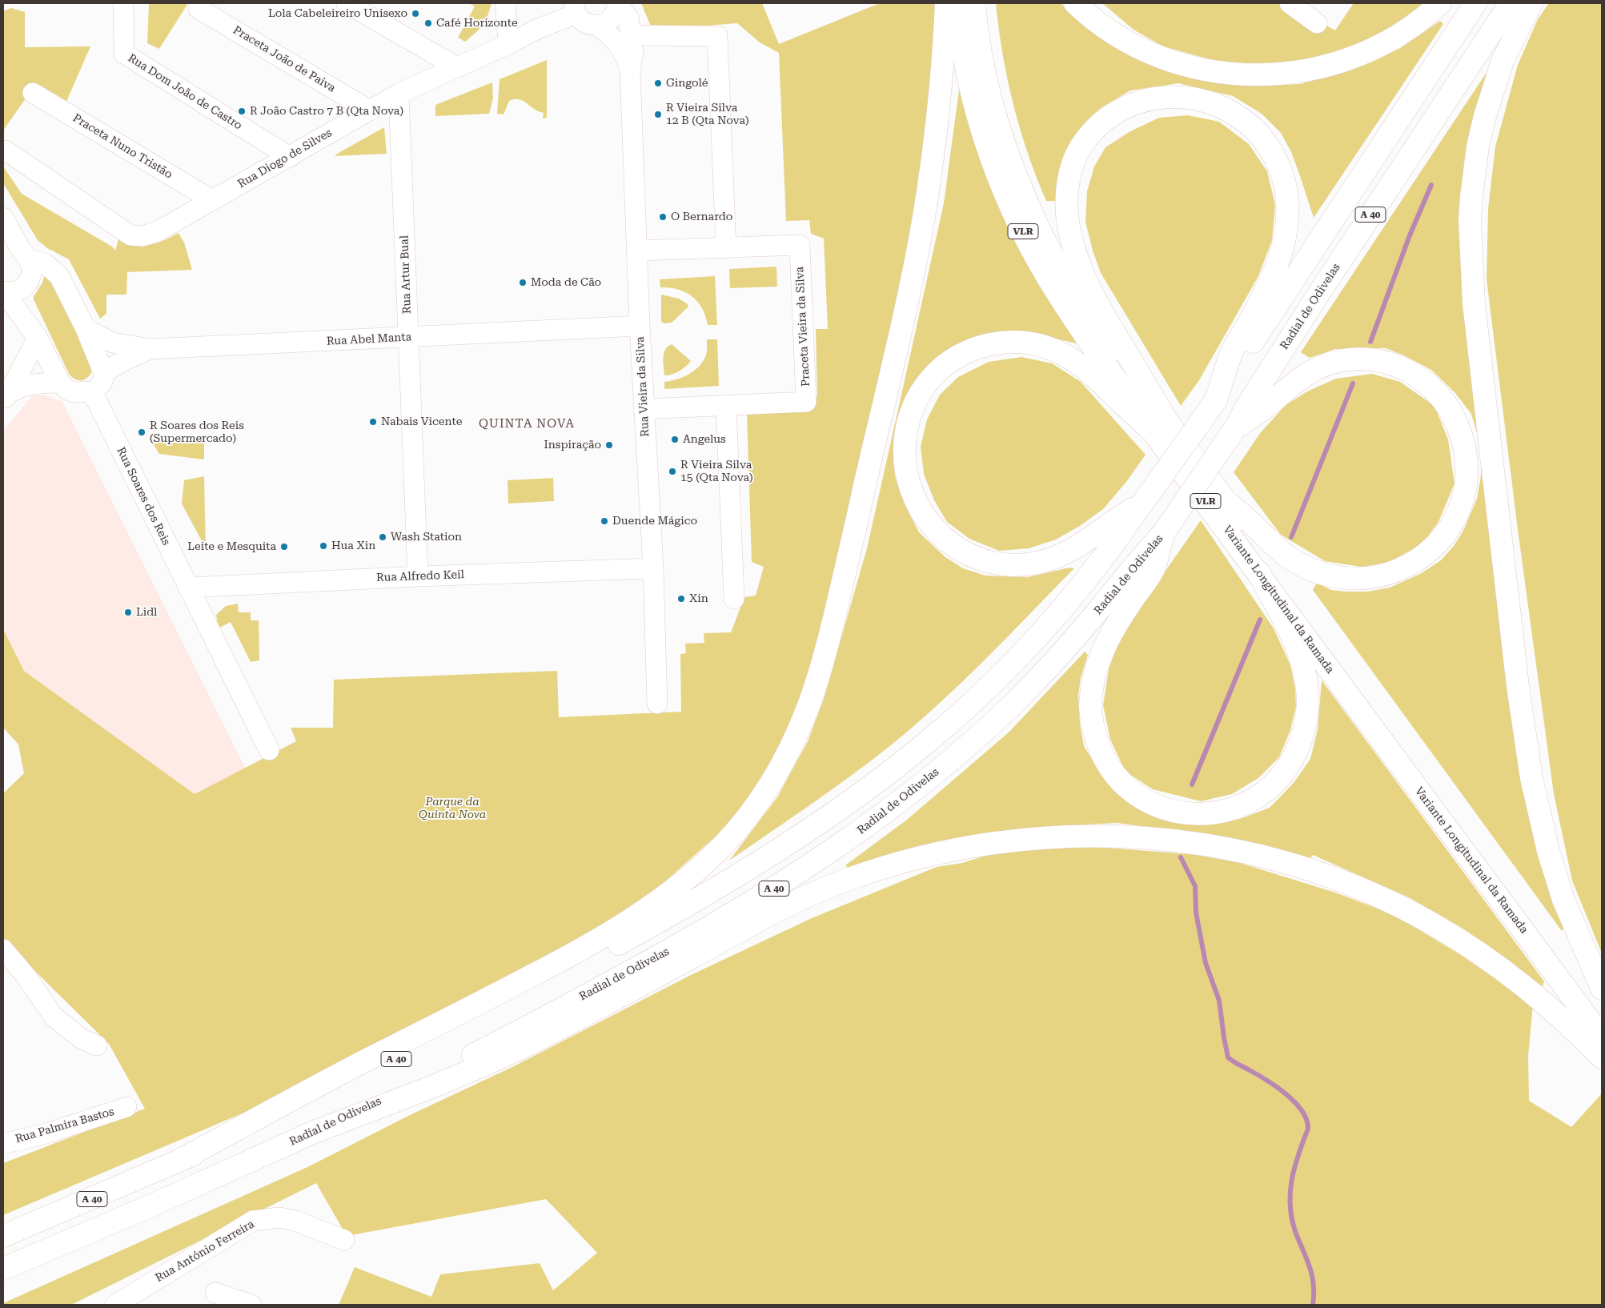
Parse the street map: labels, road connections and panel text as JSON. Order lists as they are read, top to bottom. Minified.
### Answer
{"streets":{"main road":["A 40","VLR","Radial de Odivelas","Variante Longitudinal da Ramada"],"street":["Praceta João de Paiva","Rua Dom João de Castro","Praceta Nuno Tristão","Rua Diogo de Silves","Rua Artur Bual","Praceta Vieira da Silva","Rua Abel Manta","Rua Vieira da Silva","Rua Soares dos Reis","Rua Alfredo Keil","Rua Palmira Bastos","Rua António Ferreira"]},"crossings":[["Praceta João de Paiva","Rua Diogo de Silves"],["Rua Dom João de Castro","Rua Diogo de Silves"],["Praceta Nuno Tristão","Rua Diogo de Silves"],["Rua Diogo de Silves","Rua Artur Bual"],["Rua Diogo de Silves","Rua Vieira da Silva"],["Rua Artur Bual","Rua Abel Manta"],["Rua Artur Bual","Rua Alfredo Keil"],["Praceta Vieira da Silva","Rua Vieira da Silva"],["Rua Abel Manta","Rua Vieira da Silva"],["Rua Vieira da Silva","Rua Alfredo Keil"],["Rua Soares dos Reis","Rua Alfredo Keil"]],"districts":["QUINTA NOVA"],"parks":["Parque da Quinta Nova"],"places":["Lola Cabeleireiro Unisexo","Café Horizonte","Gingolé","R João Castro 7 B (Qta Nova)","R Vieira Silva 12 B (Qta Nova)","O Bernardo","Moda de Cão","Nabais Vicente","R Soares dos Reis (Supermercado)","Angelus","Inspiração","R Vieira Silva 15 (Qta Nova)","Duende Mágico","Wash Station","Hua Xin","Leite e Mesquita","Xin","Lidl"]}
